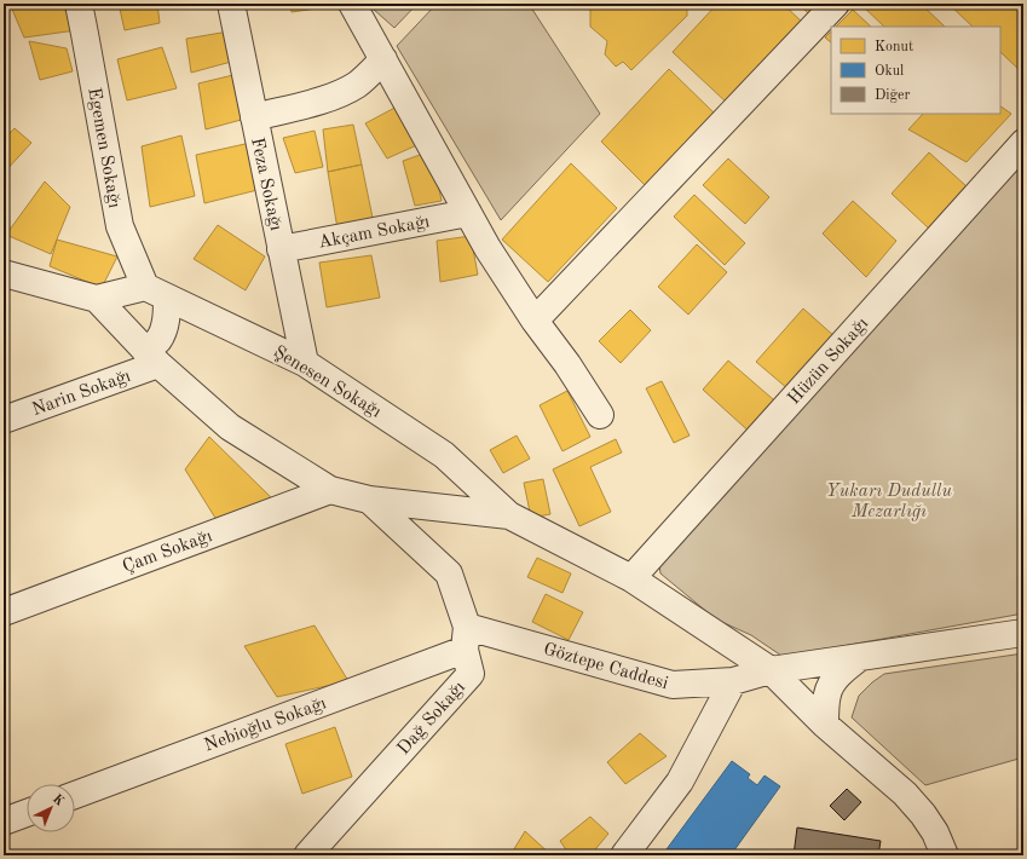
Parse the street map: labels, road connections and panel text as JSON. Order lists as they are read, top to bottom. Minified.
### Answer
{"streets":{"street":["Egemen Sokağı","Feza Sokağı","Akçam Sokağı","Hüzün Sokağı","Şenesen Sokağı","Narin Sokağı","Çam Sokağı","Göztepe Caddesi","Dağ Sokağı","Nebioğlu Sokağı"]},"crossings":[["Egemen Sokağı","Şenesen Sokağı"],["Feza Sokağı","Akçam Sokağı"],["Feza Sokağı","Şenesen Sokağı"],["Göztepe Caddesi","Dağ Sokağı"],["Göztepe Caddesi","Nebioğlu Sokağı"],["Dağ Sokağı","Nebioğlu Sokağı"]],"parks":["Yukarı Dudullu Mezarlığı"],"legend":["Konut","Okul","Diğer"],"north":"top right"}
